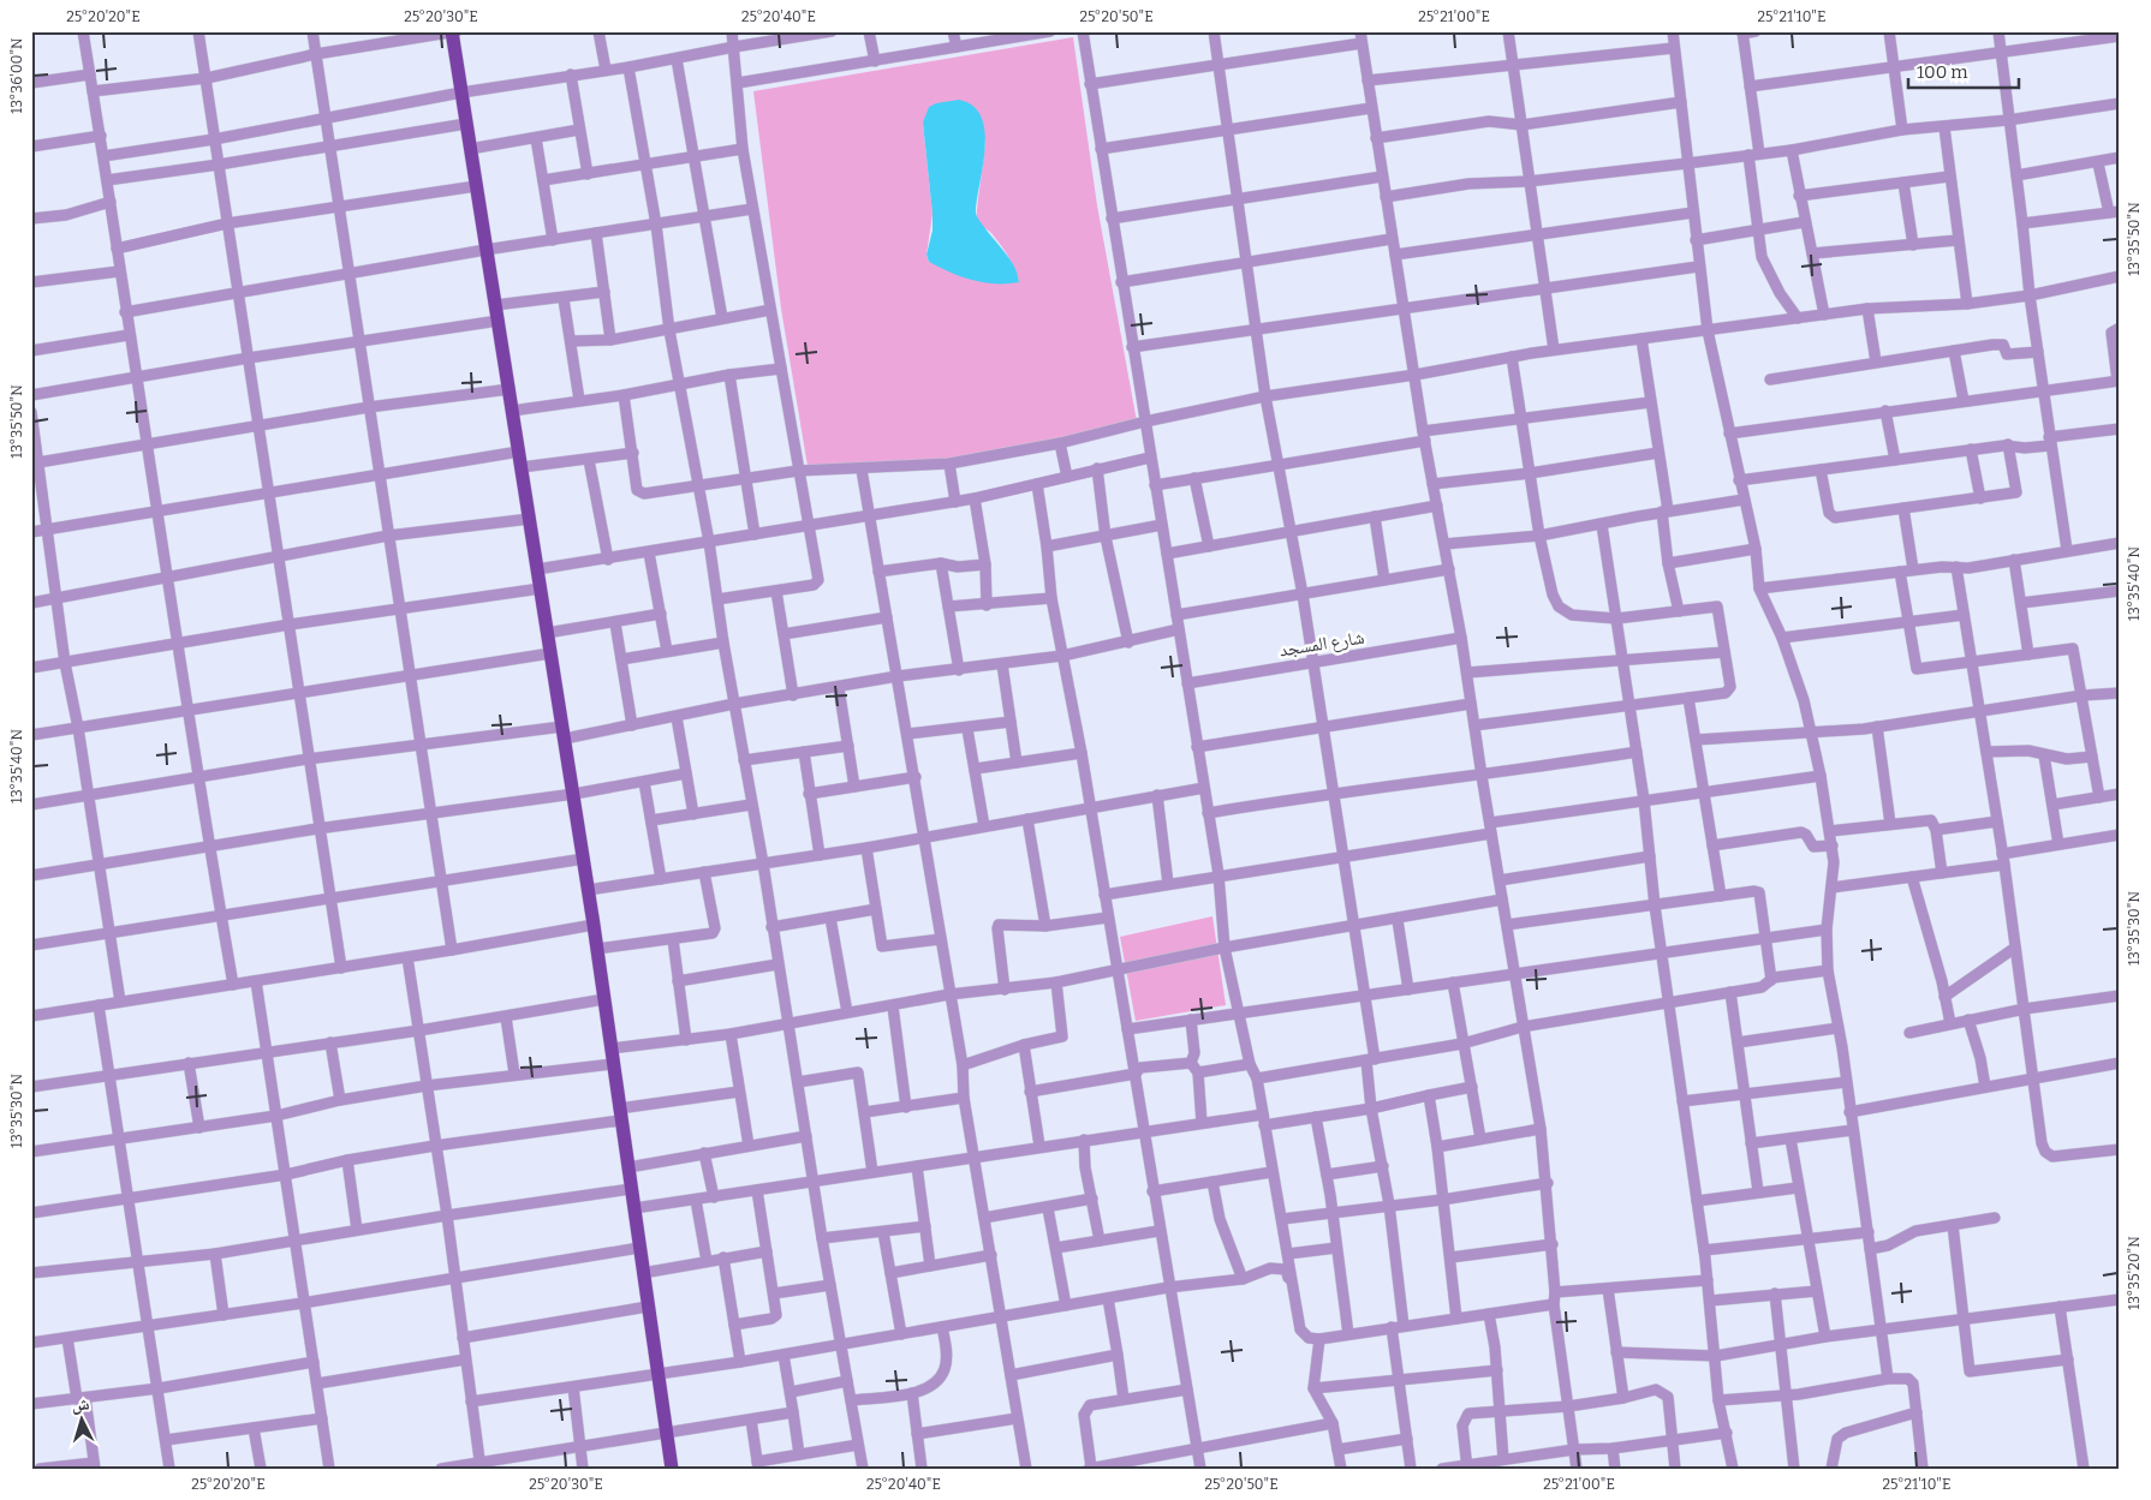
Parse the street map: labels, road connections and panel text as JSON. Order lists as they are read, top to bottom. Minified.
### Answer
{"streets":{"street":["شارع المسجد"]},"scale_bar":"100 m","north":"top","coordinates":["25°20'20\"E","25°20'30\"E","25°20'40\"E","25°20'50\"E","25°21'00\"E","25°21'10\"E","13°36'00\"N","13°35'50\"N","13°35'40\"N","13°35'30\"N","13°35'20\"N"]}
